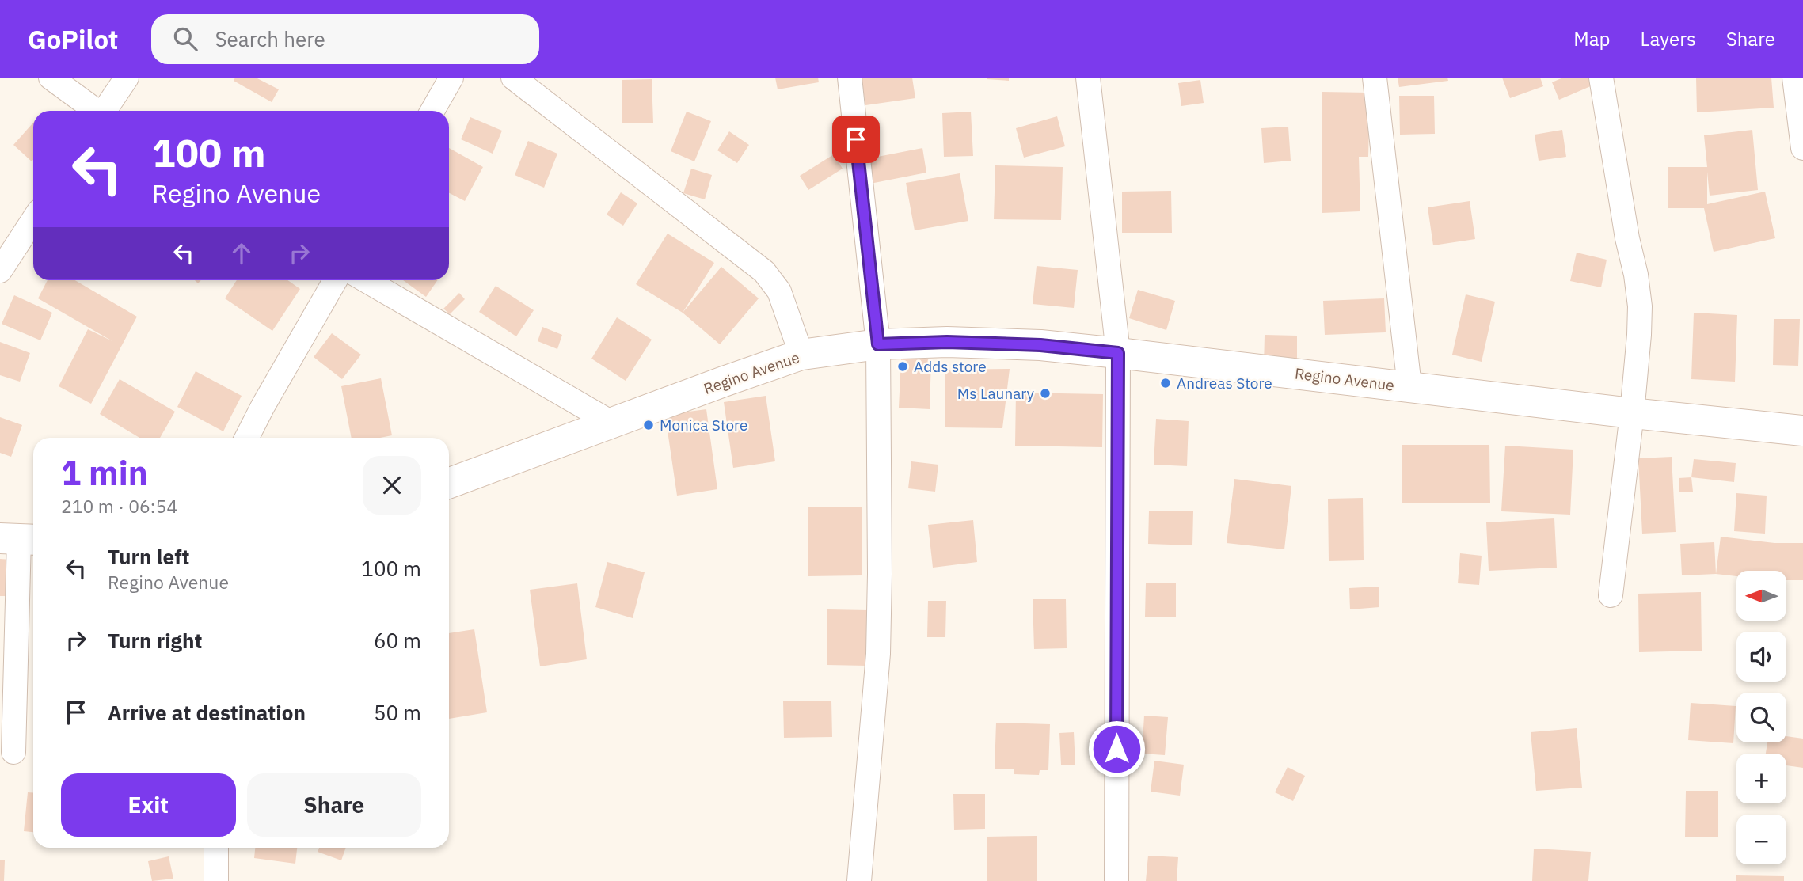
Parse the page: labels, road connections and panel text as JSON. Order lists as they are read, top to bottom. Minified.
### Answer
{"streets":{"street":["Regino Avenue"]},"places":["Adds store","Andreas Store","Ms Launary","Monica Store"],"north":"left","page":{"header":"GoPilot","search":"Search here","nav":["Map","Layers","Share"],"turn":["100 m","Regino Avenue"],"heading":["1 min","210 m · 06:54"],"list":[{"name":"Turn left","note":"Regino Avenue","value":"100 m"},{"name":"Turn right","value":"60 m"},{"name":"Arrive at destination","value":"50 m"}],"map_buttons":["+","−"],"buttons":["Exit","Share"]}}
